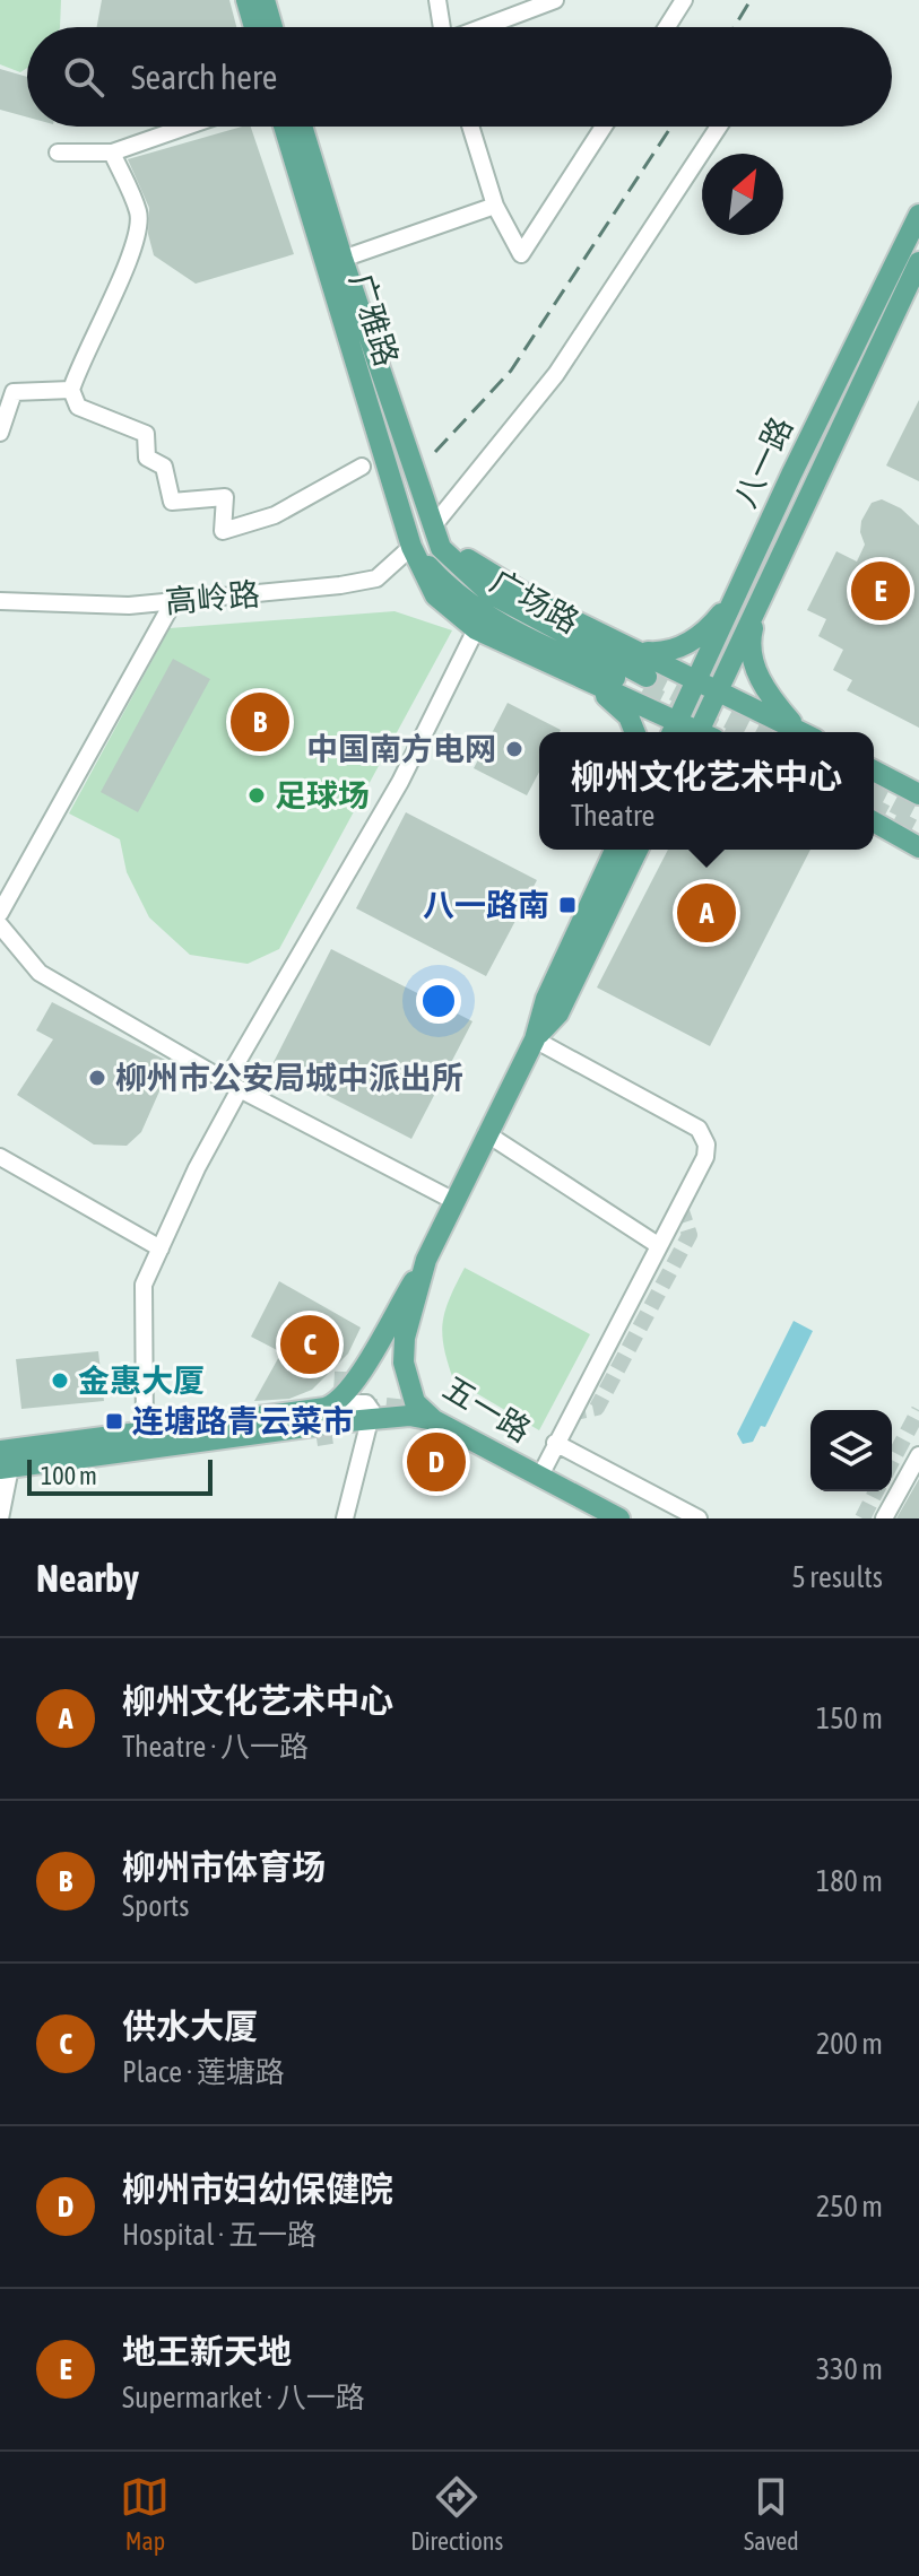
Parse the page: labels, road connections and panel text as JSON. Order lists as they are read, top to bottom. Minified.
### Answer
{"streets":{"main road":["广雅路","八一路","广场路","五一路"],"street":["高岭路"]},"crossings":[["广雅路","高岭路"],["广雅路","广场路"],["高岭路","广场路"]],"places":{"other":["中国南方电网","足球场","柳州市公安局城中派出所","金惠大厦"],"transit":["八一路南","连塘路青云菜市"]},"scale_bar":"100 m","north":"top right","page":{"search":"Search here","pins":["E","B","A","C","D"],"popup":["柳州文化艺术中心","Theatre"],"scale":"100 m","heading":["Nearby","5 results"],"list":[{"mark":"A","name":"柳州文化艺术中心","note":"Theatre · 八一路","value":"150 m"},{"mark":"B","name":"柳州市体育场","note":"Sports","value":"180 m"},{"mark":"C","name":"供水大厦","note":"Place · 莲塘路","value":"200 m"},{"mark":"D","name":"柳州市妇幼保健院","note":"Hospital · 五一路","value":"250 m"},{"mark":"E","name":"地王新天地","note":"Supermarket · 八一路","value":"330 m"}],"nav":["Map","Directions","Saved"]}}
